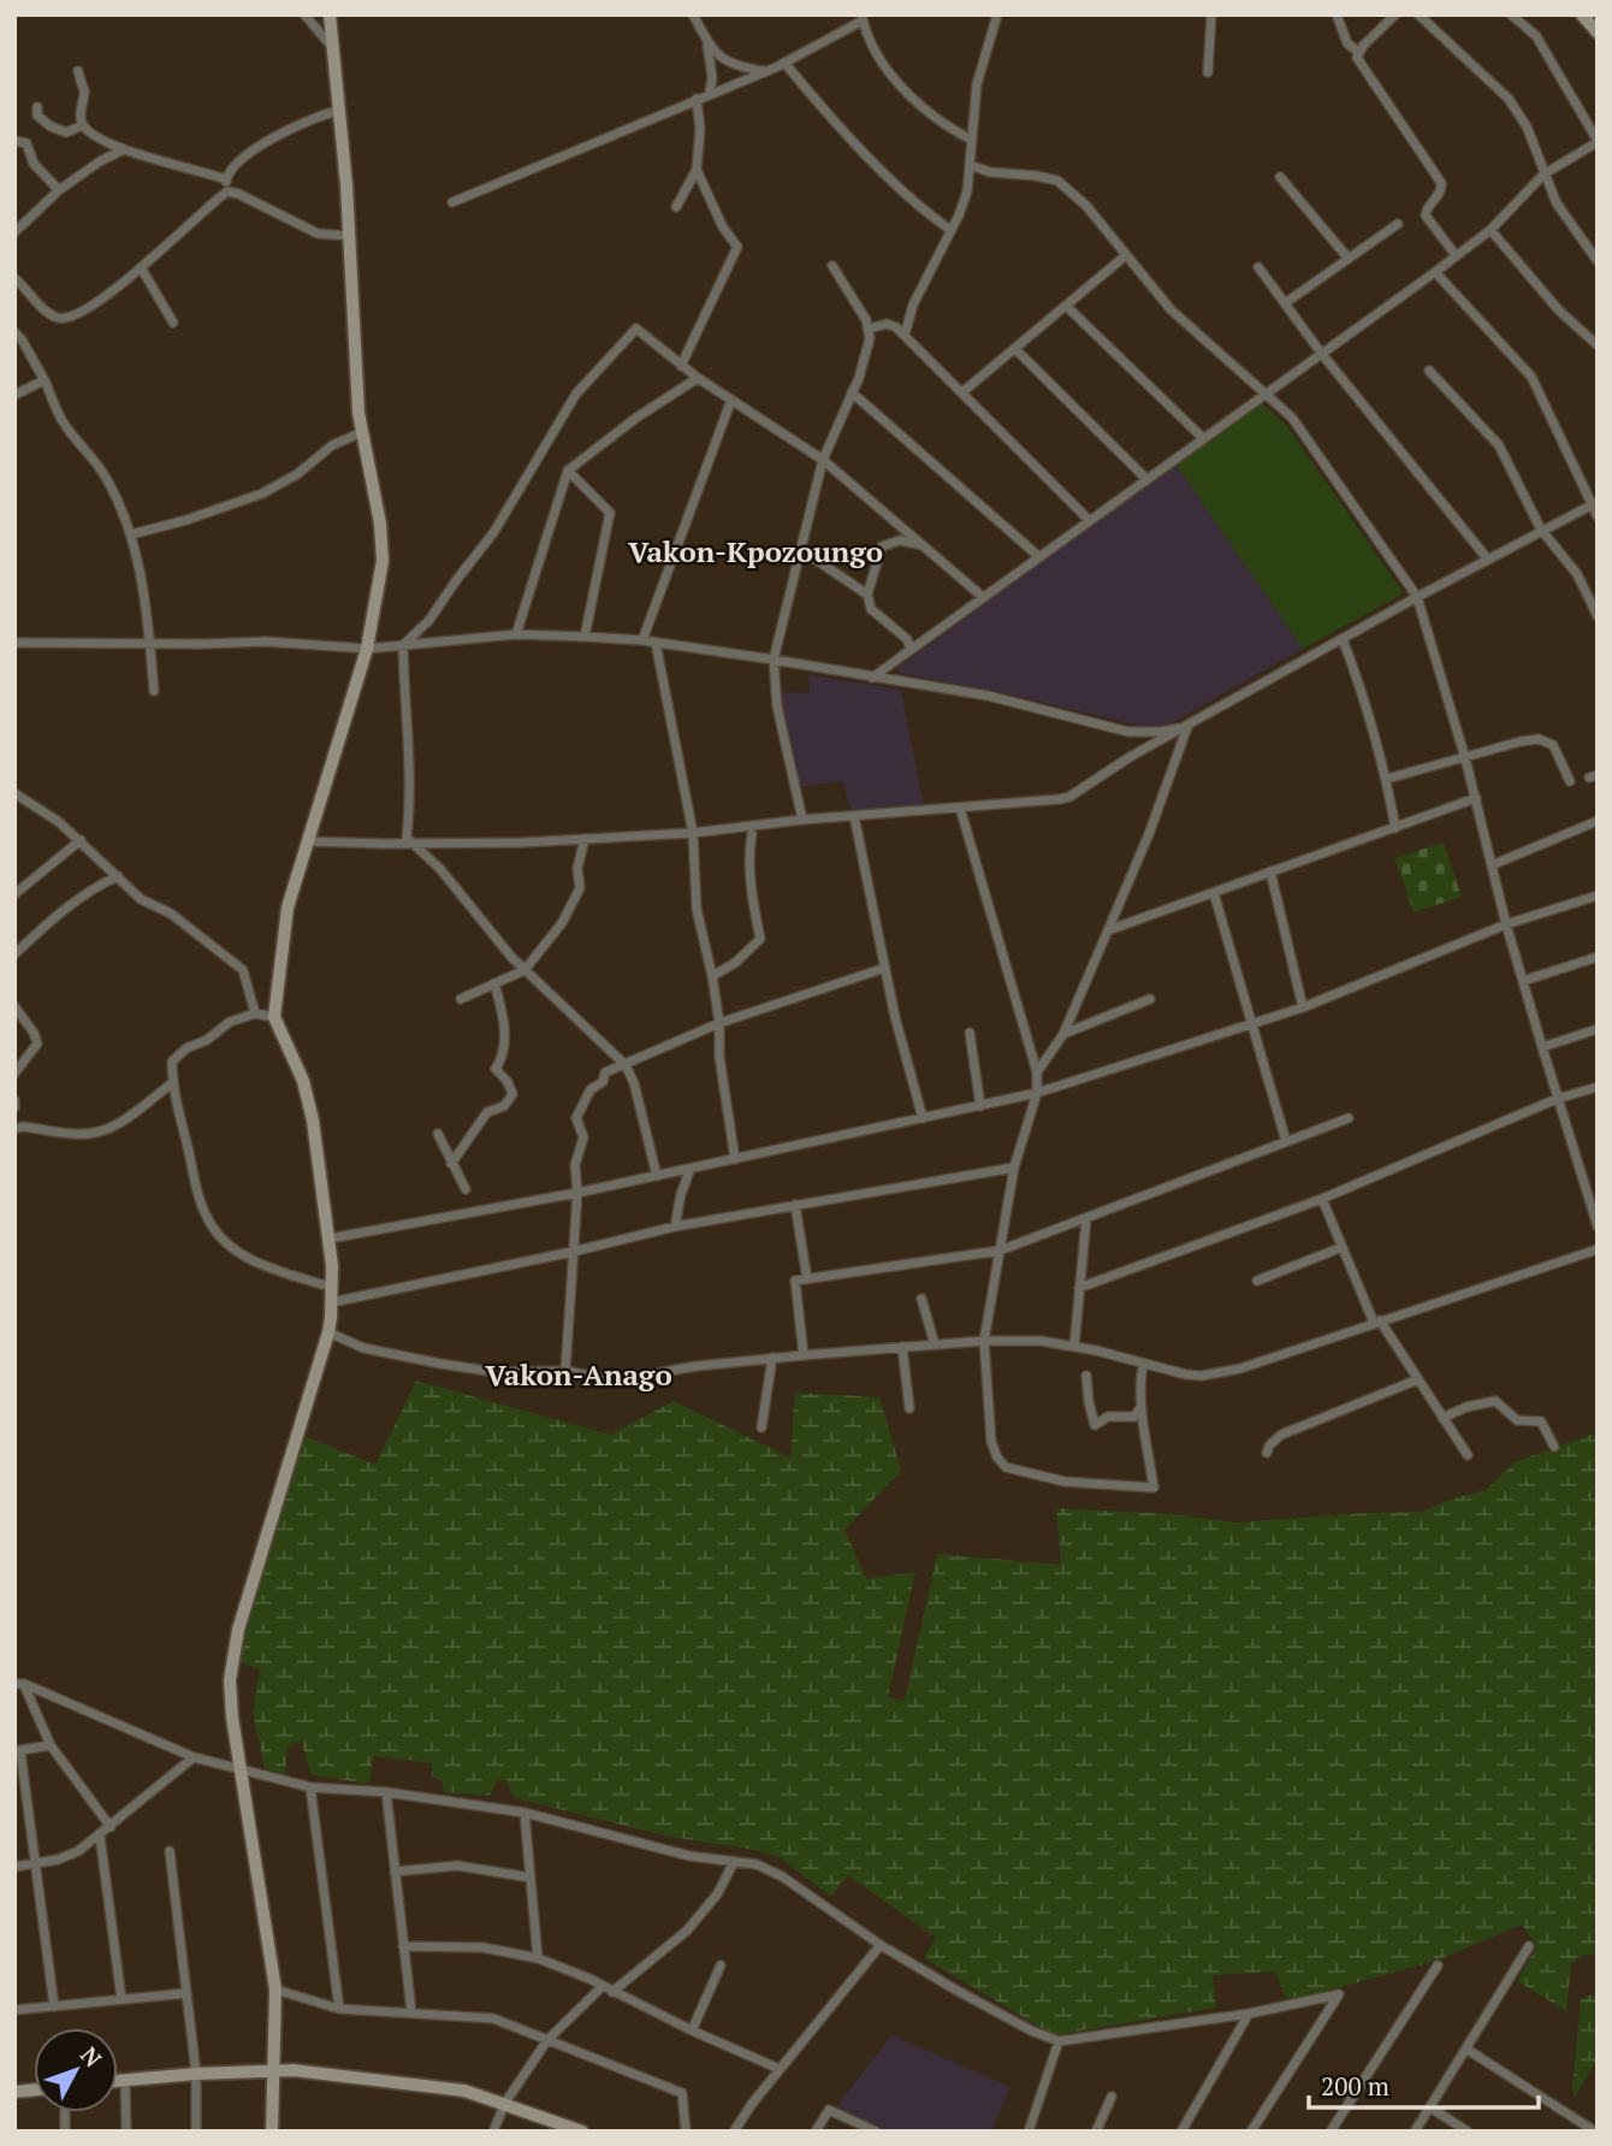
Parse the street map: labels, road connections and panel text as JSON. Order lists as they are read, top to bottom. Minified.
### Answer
{"districts":["Vakon-Kpozoungo","Vakon-Anago"],"scale_bar":"200 m","north":"top right"}
